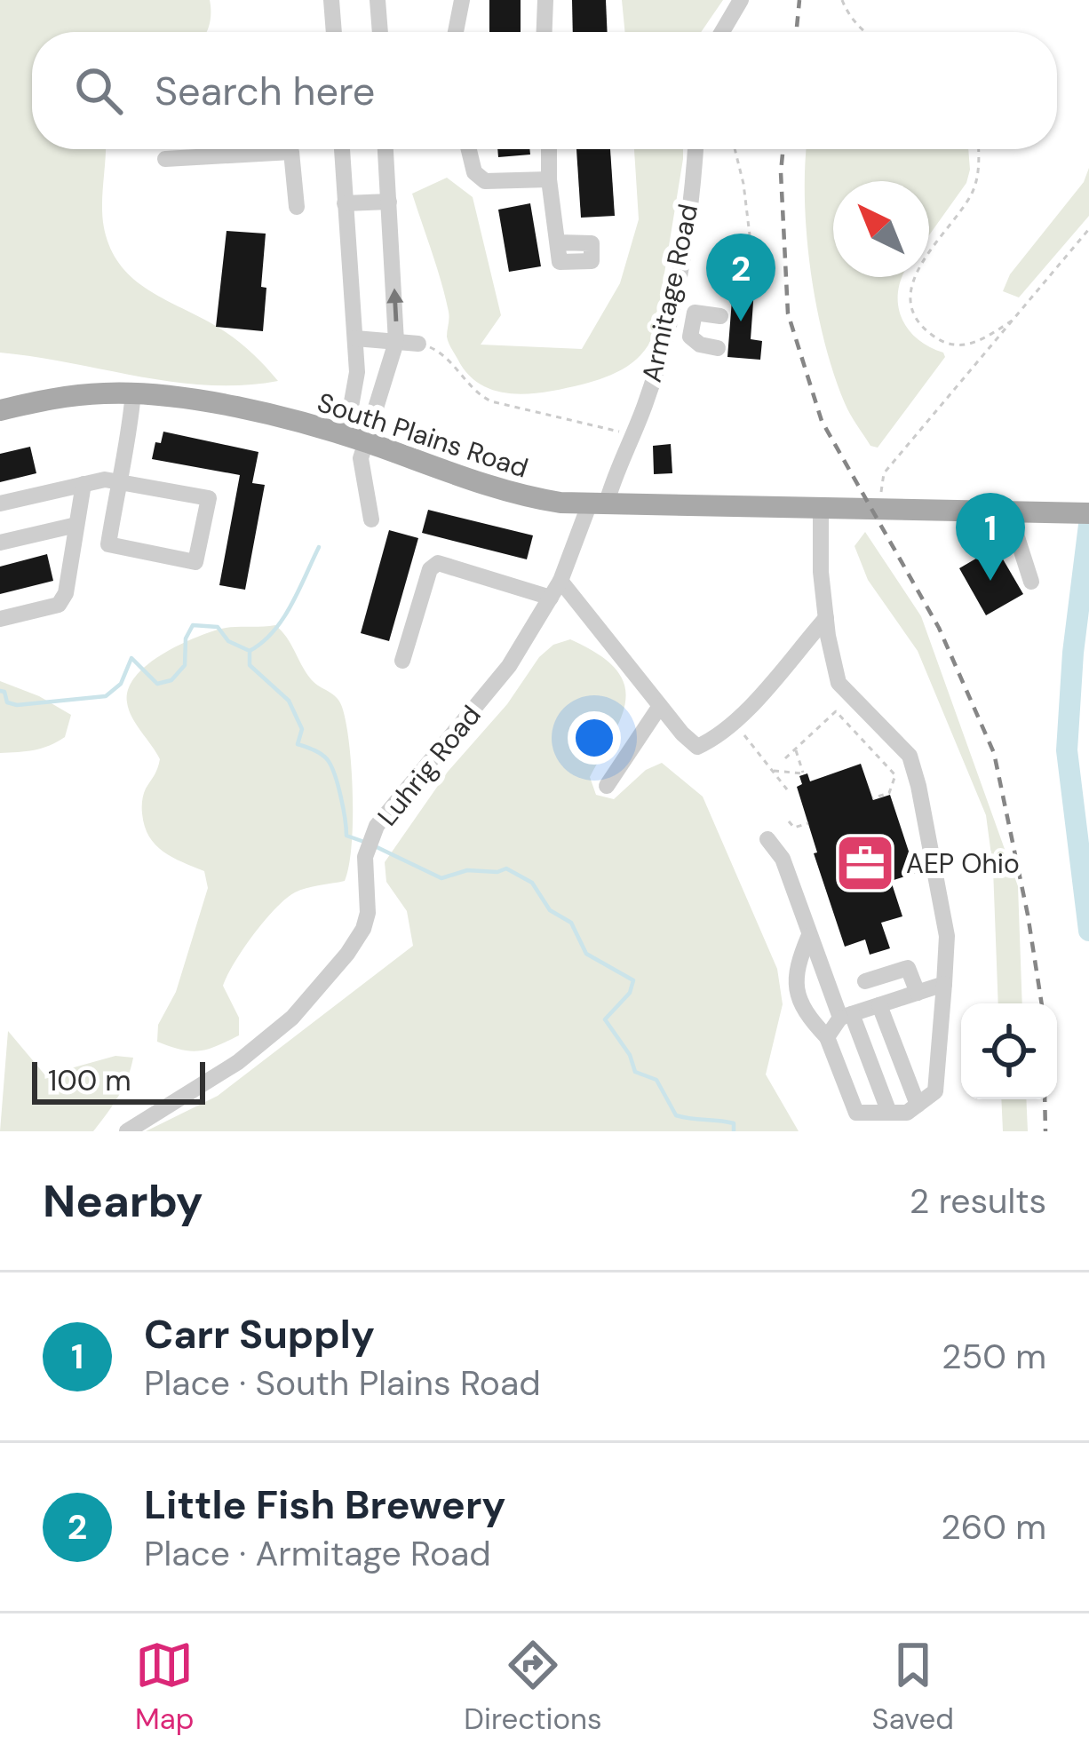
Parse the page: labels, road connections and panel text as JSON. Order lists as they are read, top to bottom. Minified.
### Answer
{"streets":{"main road":["South Plains Road"],"street":["Armitage Road","Luhrig Road"]},"crossings":[["Armitage Road","South Plains Road"],["Armitage Road","Luhrig Road"],["South Plains Road","Luhrig Road"]],"places":{"office":["AEP Ohio"]},"scale_bar":"100 m","north":"top left","page":{"search":"Search here","pins":["2","1"],"scale":"100 m","heading":["Nearby","2 results"],"list":[{"mark":"1","name":"Carr Supply","note":"Place · South Plains Road","value":"250 m"},{"mark":"2","name":"Little Fish Brewery","note":"Place · Armitage Road","value":"260 m"}],"nav":["Map","Directions","Saved"]}}
